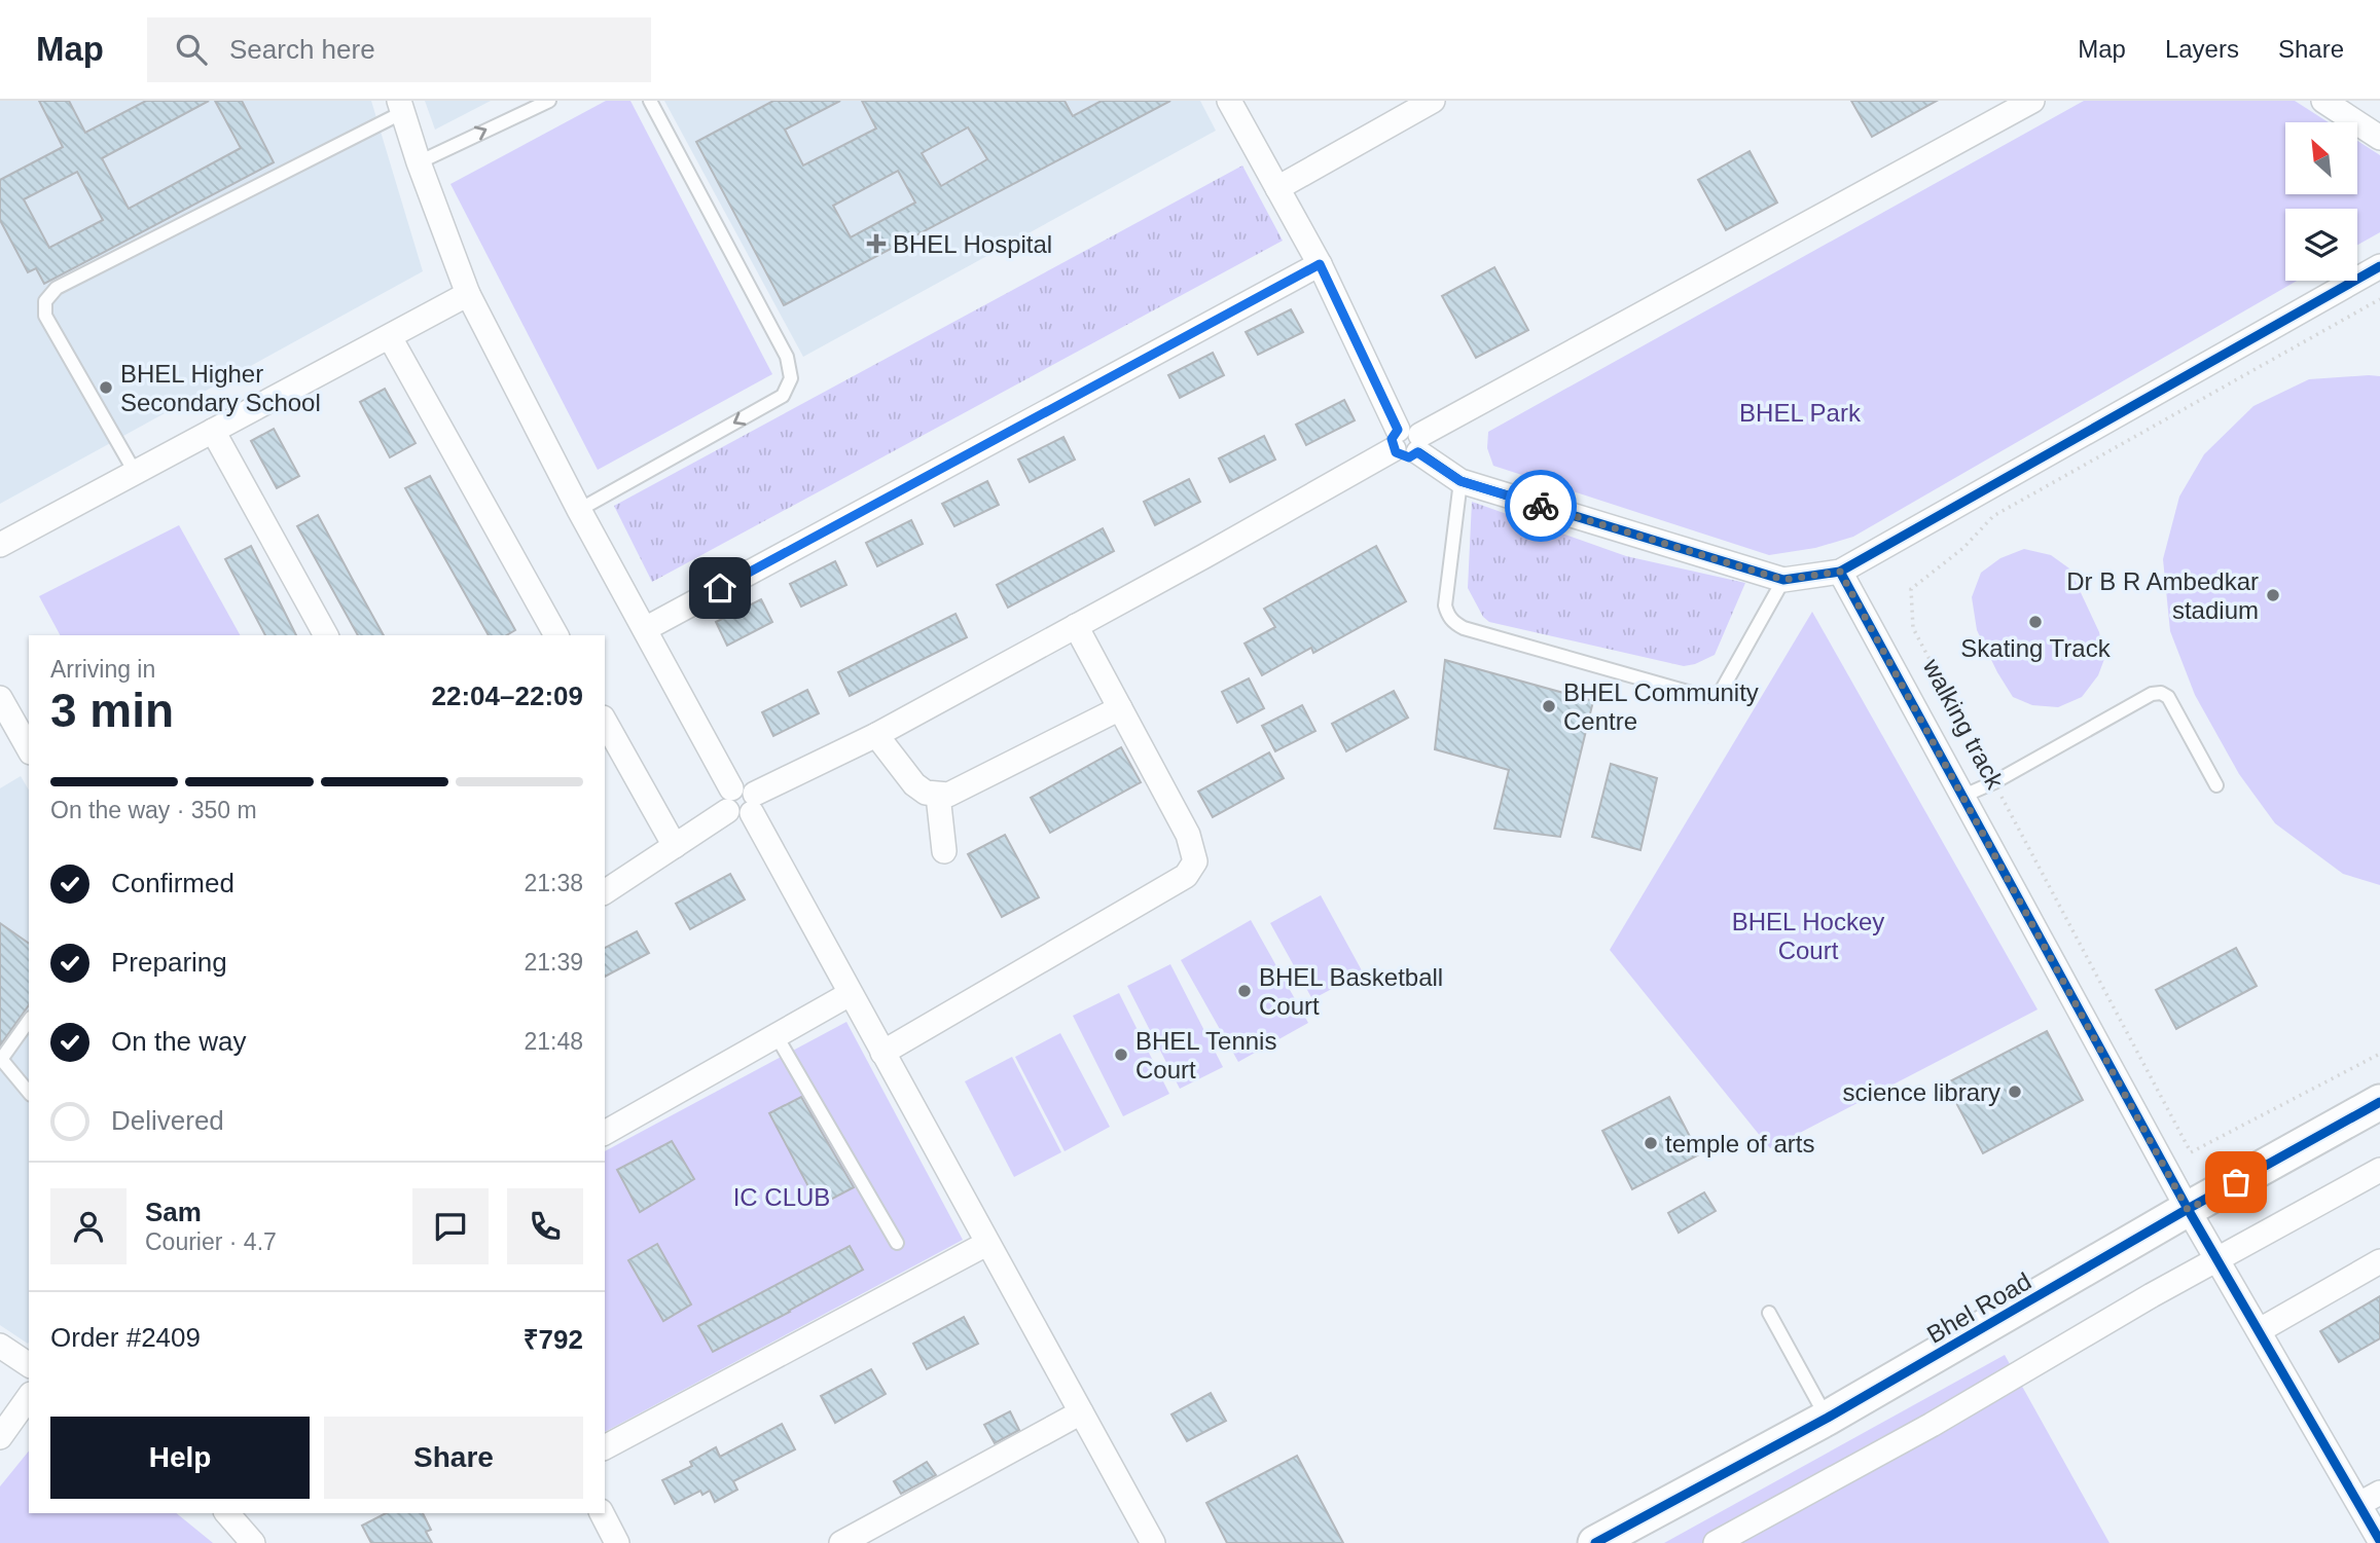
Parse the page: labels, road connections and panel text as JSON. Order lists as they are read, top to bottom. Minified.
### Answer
{"streets":{"street":["Bhel Road"],"path":["walking track"]},"parks":["BHEL Park","BHEL Hockey Court","IC CLUB"],"places":{"health":["BHEL Hospital"],"other":["BHEL Higher Secondary School","Dr B R Ambedkar stadium","Skating Track","BHEL Community Centre","BHEL Basketball Court","BHEL Tennis Court","science library","temple of arts"]},"north":"top left","page":{"header":"Map","search":"Search here","nav":["Map","Layers","Share"],"heading":["3 min","Arriving in","22:04–22:09"],"panel":["Sam","Courier · 4.7","Order #2409","₹792"],"bar":"On the way · 350 m","list":[["Confirmed","21:38"],["Preparing","21:39"],["On the way","21:48"],"Delivered"],"buttons":["Help","Share"]}}
